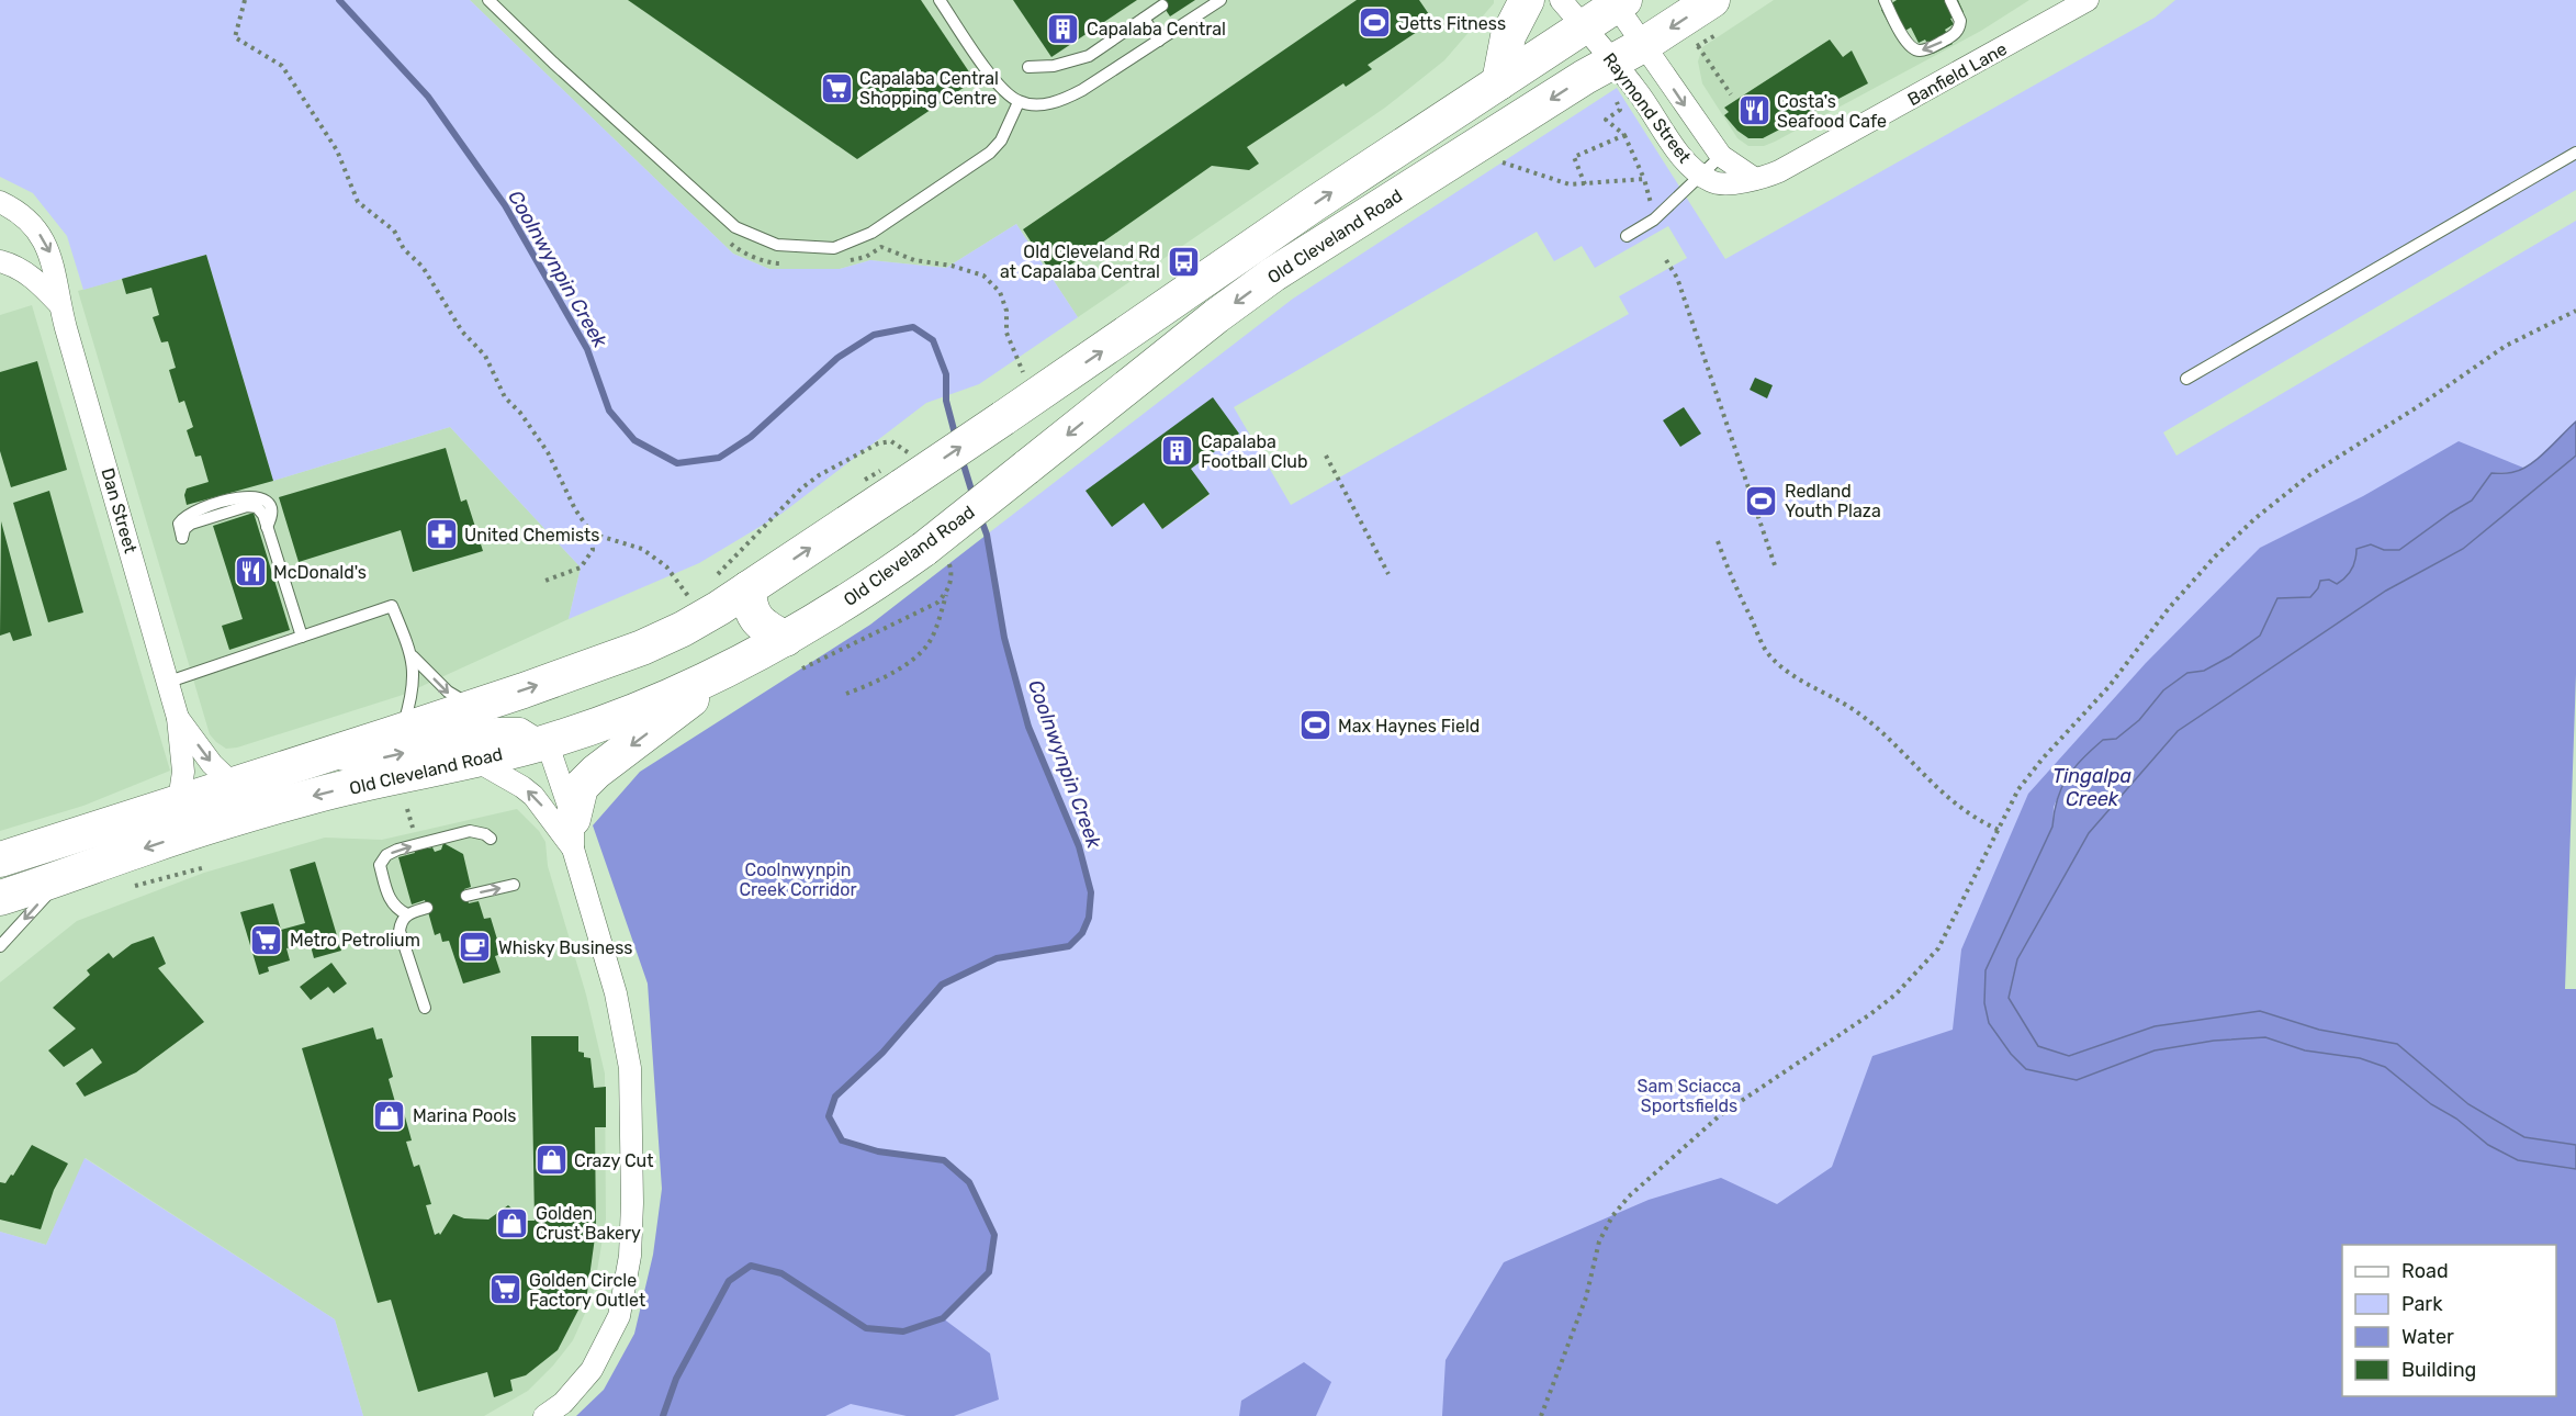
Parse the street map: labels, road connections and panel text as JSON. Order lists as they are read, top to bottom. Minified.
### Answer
{"streets":{"main road":["Old Cleveland Road"],"street":["Banfield Lane","Raymond Street","Dan Street"]},"crossings":[["Banfield Lane","Raymond Street"],["Raymond Street","Old Cleveland Road"],["Old Cleveland Road","Dan Street"]],"water":["Coolnwynpin Creek","Tingalpa Creek"],"parks":["Coolnwynpin Creek Corridor","Sam Sciacca Sportsfields"],"places":{"sports":["Jetts Fitness","Redland Youth Plaza","Max Haynes Field"],"building":["Capalaba Central","Capalaba Football Club"],"supermarket":["Capalaba Central Shopping Centre","Metro Petrolium","Golden Circle Factory Outlet"],"restaurant":["Costa's Seafood Cafe","McDonald's"],"bus stop":["Old Cleveland Rd at Capalaba Central"],"pharmacy":["United Chemists"],"cafe":["Whisky Business"],"shop":["Marina Pools","Crazy Cut","Golden Crust Bakery"]},"legend":["Road","Park","Water","Building"]}
